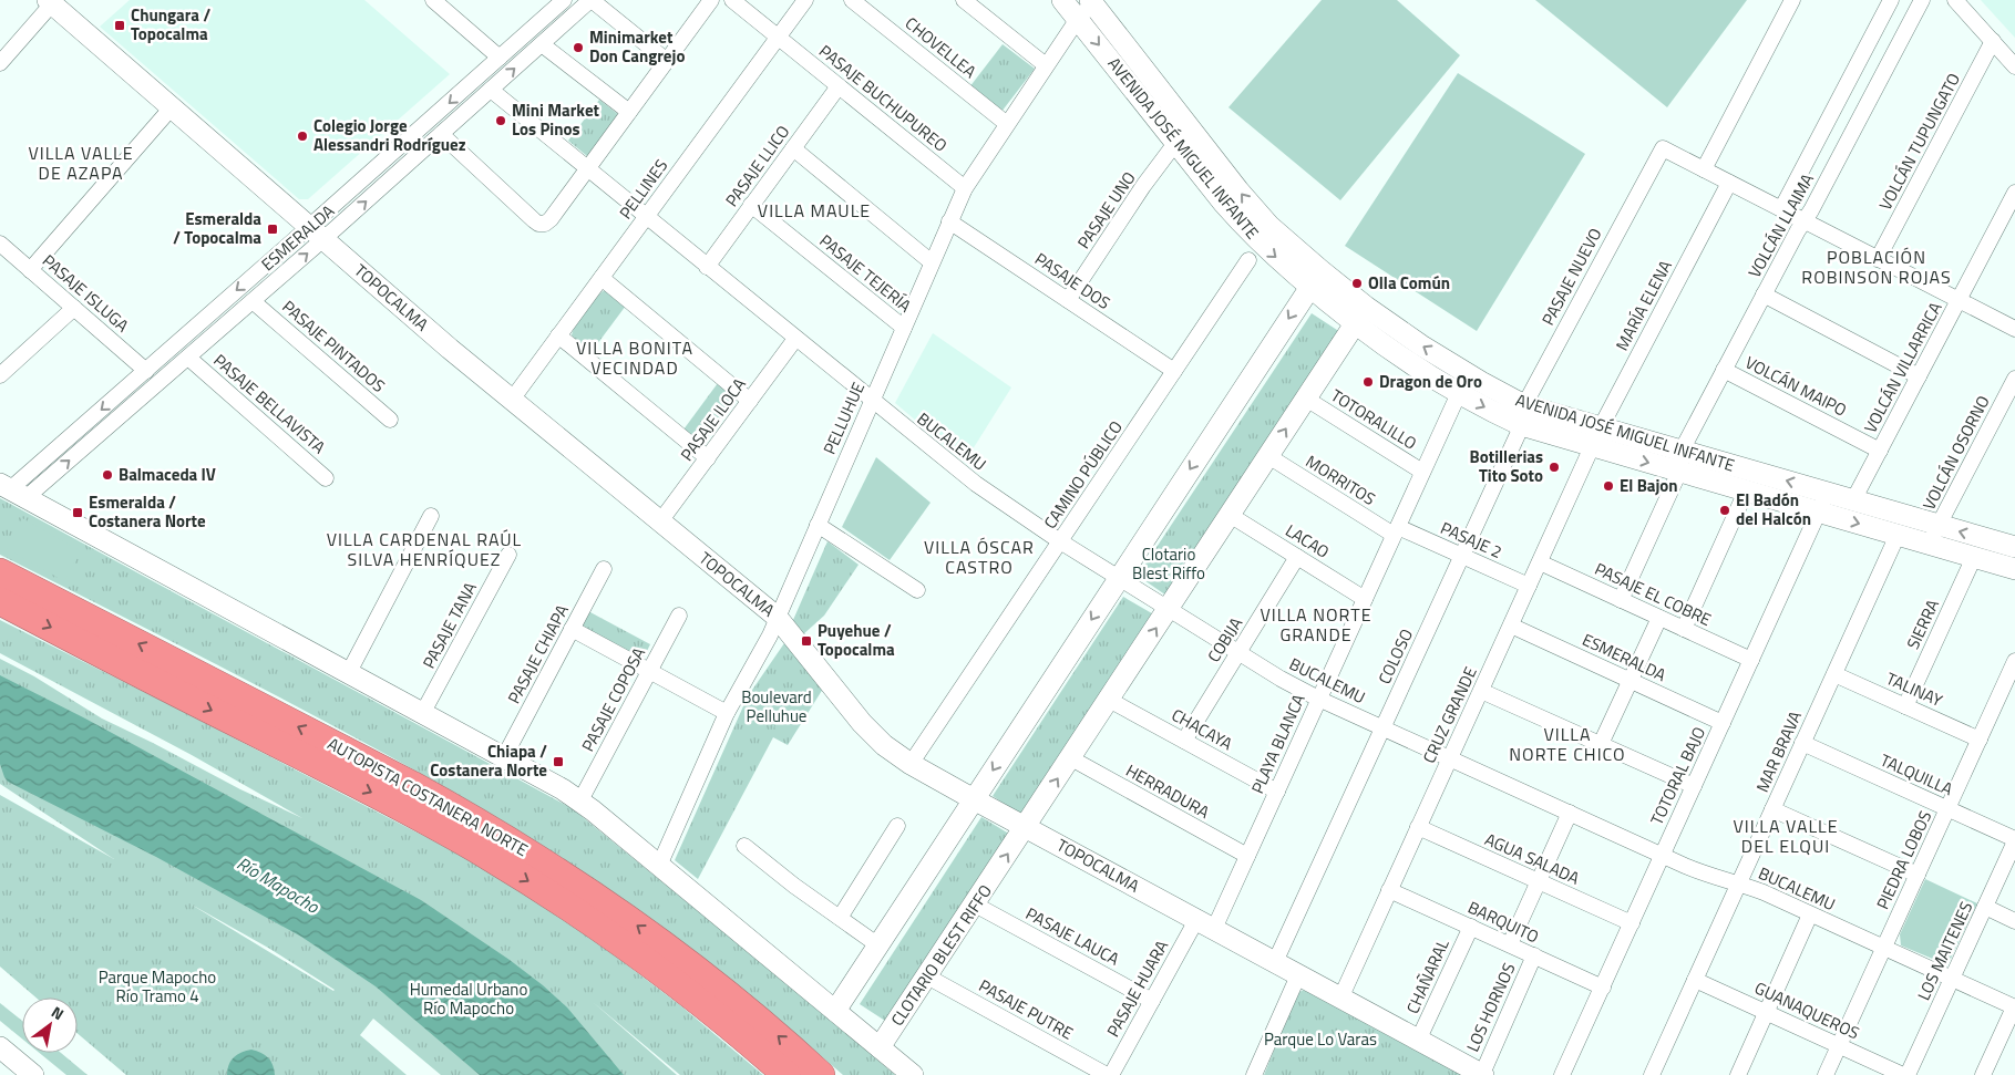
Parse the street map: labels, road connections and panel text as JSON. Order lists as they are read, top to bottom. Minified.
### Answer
{"streets":{"highway":["AUTOPISTA COSTANERA NORTE"],"street":["CHOVELLEA","PASAJE BUCHUPUREO","VOLCÁN TUPUNGATO","AVENIDA JOSÉ MIGUEL INFANTE","PASAJE LLICO","PELLINES","PASAJE UNO","VOLCÁN LLAIMA","ESMERALDA","PASAJE TEJERÍA","PASAJE NUEVO","PASAJE DOS","PASAJE ISLUGA","TOPOCALMA","MARÍA ELENA","PASAJE PINTADOS","VOLCÁN VILLARRICA","VOLCÁN MAIPO","PASAJE BELLAVISTA","PELLUHUE","PASAJE ILOCA","TOTORALILLO","BUCALEMU","VOLCÁN OSORNO","CAMINO PÚBLICO","MORRITOS","PASAJE 2","LACAO","PASAJE EL COBRE","SIERRA","PASAJE TANA","COBIJA","PASAJE CHIAPA","COLOSO","TALINAY","PASAJE COPOSA","CRUZ GRANDE","CHACAYA","PLAYA BLANCA","MAR BRAVA","TALQUILLA","TOTORAL BAJO","HERRADURA","AGUA SALADA","PIEDRA LOBOS","BARQUITO","PASAJE LAUCA","LOS MAITENES","CLOTARIO BLEST RIFFO","CHAÑARAL","PASAJE HUARA","LOS HORNOS","PASAJE PUTRE","GUANAQUEROS"]},"crossings":[["CHOVELLEA","PELLUHUE"],["PASAJE BUCHUPUREO","PASAJE LLICO"],["PASAJE BUCHUPUREO","PELLINES"],["PASAJE BUCHUPUREO","PELLUHUE"],["AVENIDA JOSÉ MIGUEL INFANTE","PASAJE UNO"],["AVENIDA JOSÉ MIGUEL INFANTE","VOLCÁN LLAIMA"],["AVENIDA JOSÉ MIGUEL INFANTE","PASAJE NUEVO"],["AVENIDA JOSÉ MIGUEL INFANTE","MARÍA ELENA"],["AVENIDA JOSÉ MIGUEL INFANTE","VOLCÁN VILLARRICA"],["AVENIDA JOSÉ MIGUEL INFANTE","PELLUHUE"],["AVENIDA JOSÉ MIGUEL INFANTE","VOLCÁN OSORNO"],["AVENIDA JOSÉ MIGUEL INFANTE","SIERRA"],["AVENIDA JOSÉ MIGUEL INFANTE","COLOSO"],["AVENIDA JOSÉ MIGUEL INFANTE","CRUZ GRANDE"],["AVENIDA JOSÉ MIGUEL INFANTE","PLAYA BLANCA"],["AVENIDA JOSÉ MIGUEL INFANTE","MAR BRAVA"],["AVENIDA JOSÉ MIGUEL INFANTE","TOTORAL BAJO"],["AVENIDA JOSÉ MIGUEL INFANTE","CLOTARIO BLEST RIFFO"],["PASAJE LLICO","PASAJE TEJERÍA"],["PASAJE LLICO","BUCALEMU"],["PELLINES","TOPOCALMA"],["PELLINES","BUCALEMU"],["PASAJE UNO","PASAJE DOS"],["VOLCÁN LLAIMA","VOLCÁN MAIPO"],["VOLCÁN LLAIMA","PASAJE EL COBRE"],["ESMERALDA","PASAJE ISLUGA"],["ESMERALDA","TOPOCALMA"],["ESMERALDA","PASAJE PINTADOS"],["ESMERALDA","PASAJE BELLAVISTA"],["ESMERALDA","BUCALEMU"],["ESMERALDA","CRUZ GRANDE"],["ESMERALDA","TOTORAL BAJO"],["PASAJE TEJERÍA","PELLUHUE"],["PASAJE NUEVO","COLOSO"],["PASAJE DOS","PELLUHUE"],["PASAJE DOS","CAMINO PÚBLICO"],["TOPOCALMA","PELLUHUE"],["TOPOCALMA","PASAJE ILOCA"],["TOPOCALMA","CAMINO PÚBLICO"],["TOPOCALMA","COLOSO"],["TOPOCALMA","CRUZ GRANDE"],["TOPOCALMA","PLAYA BLANCA"],["TOPOCALMA","CLOTARIO BLEST RIFFO"],["TOPOCALMA","CHAÑARAL"],["TOPOCALMA","PASAJE HUARA"],["TOPOCALMA","LOS HORNOS"],["MARÍA ELENA","CRUZ GRANDE"],["VOLCÁN VILLARRICA","VOLCÁN MAIPO"],["PELLUHUE","BUCALEMU"],["PASAJE ILOCA","BUCALEMU"],["TOTORALILLO","PLAYA BLANCA"],["TOTORALILLO","CLOTARIO BLEST RIFFO"],["BUCALEMU","CAMINO PÚBLICO"],["BUCALEMU","COBIJA"],["BUCALEMU","COLOSO"],["BUCALEMU","CRUZ GRANDE"],["BUCALEMU","PLAYA BLANCA"],["BUCALEMU","MAR BRAVA"],["BUCALEMU","TOTORAL BAJO"],["BUCALEMU","PIEDRA LOBOS"],["BUCALEMU","LOS MAITENES"],["BUCALEMU","CLOTARIO BLEST RIFFO"],["MORRITOS","PASAJE 2"],["MORRITOS","PLAYA BLANCA"],["MORRITOS","CLOTARIO BLEST RIFFO"],["PASAJE 2","COLOSO"],["PASAJE 2","CRUZ GRANDE"],["PASAJE 2","PLAYA BLANCA"],["LACAO","COBIJA"],["LACAO","PLAYA BLANCA"],["LACAO","CLOTARIO BLEST RIFFO"],["PASAJE EL COBRE","CRUZ GRANDE"],["PASAJE EL COBRE","TOTORAL BAJO"],["SIERRA","TALINAY"],["COBIJA","CHACAYA"],["TALINAY","MAR BRAVA"],["TALINAY","PIEDRA LOBOS"],["CRUZ GRANDE","AGUA SALADA"],["CRUZ GRANDE","BARQUITO"],["CHACAYA","PLAYA BLANCA"],["CHACAYA","CLOTARIO BLEST RIFFO"],["PLAYA BLANCA","HERRADURA"],["PLAYA BLANCA","PASAJE HUARA"],["MAR BRAVA","TALQUILLA"],["MAR BRAVA","GUANAQUEROS"],["TALQUILLA","PIEDRA LOBOS"],["TALQUILLA","LOS MAITENES"],["TOTORAL BAJO","AGUA SALADA"],["TOTORAL BAJO","BARQUITO"],["HERRADURA","CLOTARIO BLEST RIFFO"],["PIEDRA LOBOS","GUANAQUEROS"],["BARQUITO","CHAÑARAL"],["BARQUITO","LOS HORNOS"],["PASAJE LAUCA","CLOTARIO BLEST RIFFO"],["PASAJE LAUCA","PASAJE HUARA"],["CLOTARIO BLEST RIFFO","PASAJE PUTRE"]],"districts":["VILLA VALLE DE AZAPA","VILLA MAULE","POBLACIÓN ROBINSON ROJAS","VILLA BONITA VECINDAD","VILLA CARDENAL RAÚL SILVA HENRÍQUEZ","VILLA ÓSCAR CASTRO","VILLA NORTE GRANDE","VILLA NORTE CHICO","VILLA VALLE DEL ELQUI"],"water":["Río Mapocho"],"parks":["Clotario Blest Riffo","Boulevard Pelluhue","Parque Mapocho Río Tramo 4","Humedal Urbano Río Mapocho","Parque Lo Varas"],"places":{"transit":["Chungara / Topocalma","Esmeralda / Topocalma","Esmeralda / Costanera Norte","Puyehue / Topocalma","Chiapa / Costanera Norte"],"other":["Minimarket Don Cangrejo","Mini Market Los Pinos","Colegio Jorge Alessandri Rodríguez","Olla Común","Dragon de Oro","Botillerias Tito Soto","Balmaceda IV","El Bajon","El Badón del Halcón"]},"north":"top right"}
